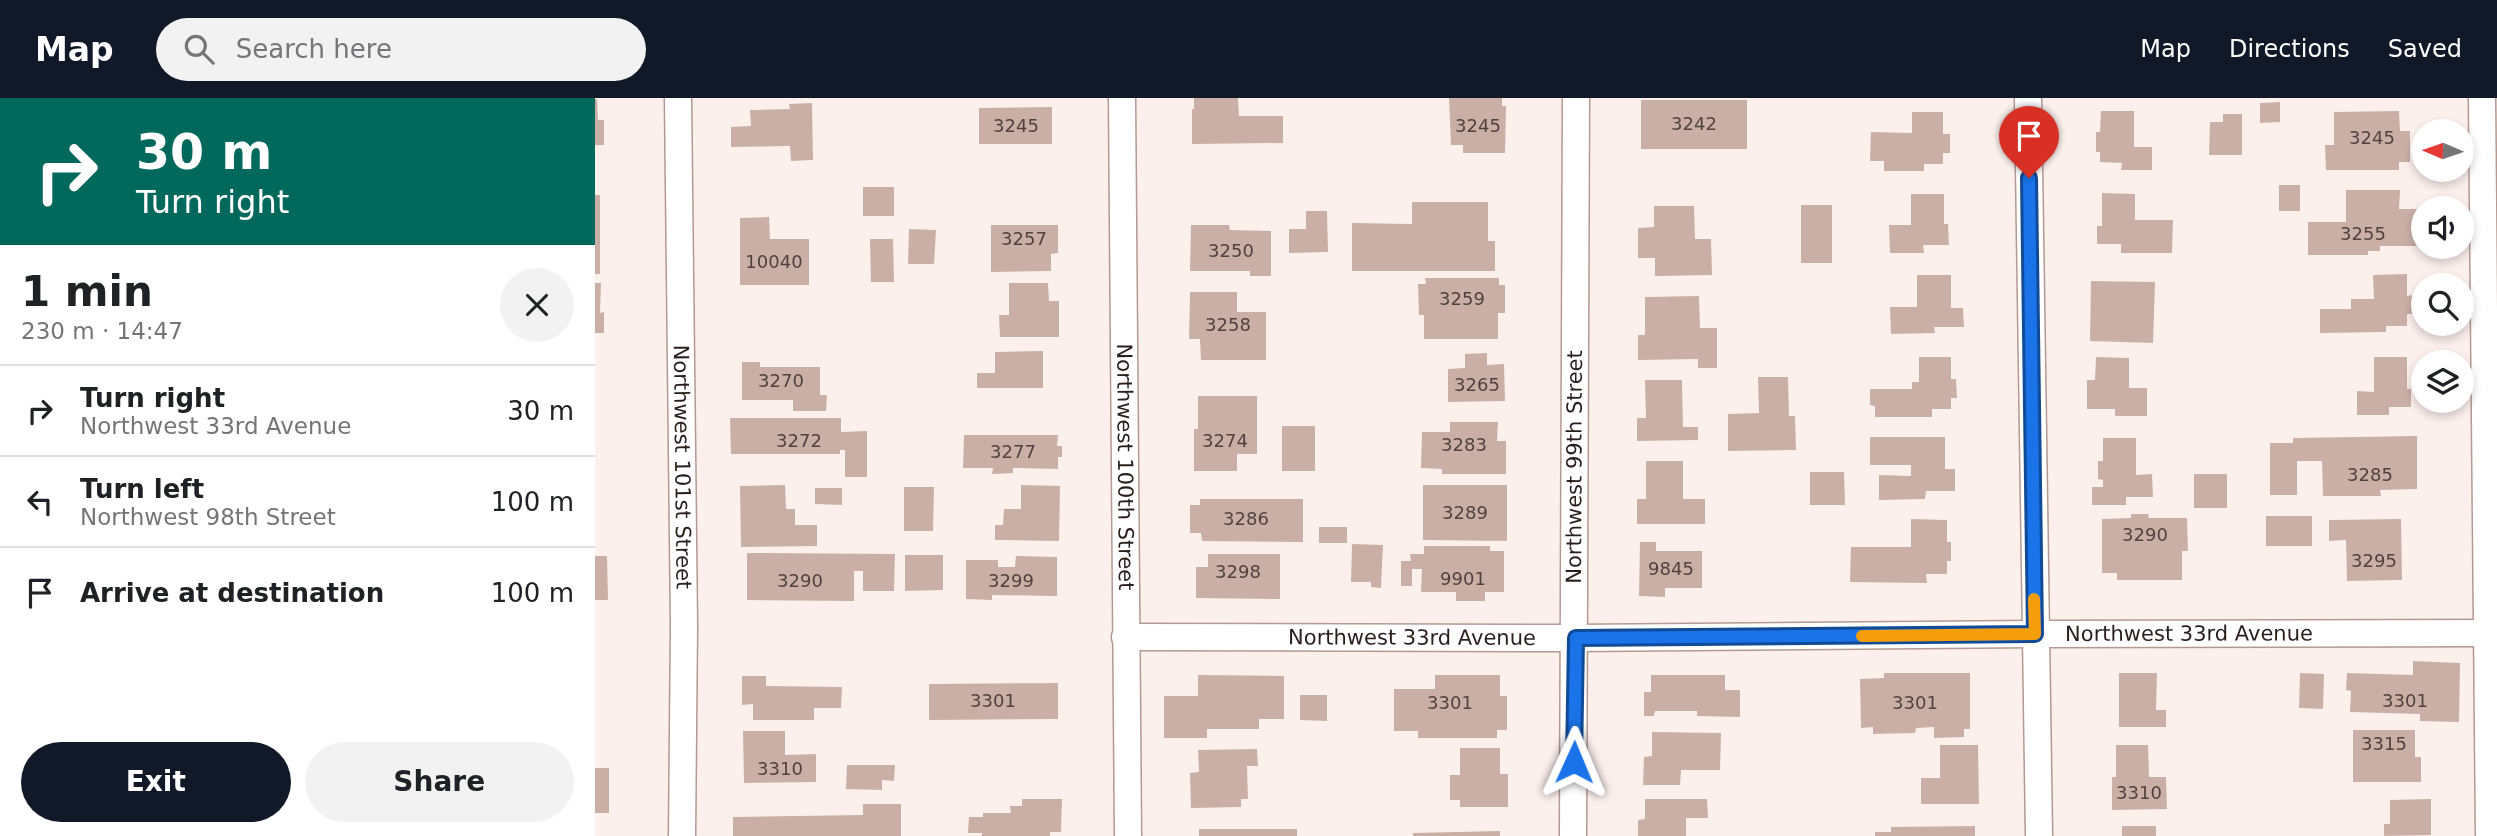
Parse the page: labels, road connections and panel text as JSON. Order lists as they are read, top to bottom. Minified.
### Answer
{"streets":{"street":["Northwest 101st Street","Northwest 100th Street","Northwest 99th Street","Northwest 33rd Avenue"]},"crossings":[["Northwest 100th Street","Northwest 33rd Avenue"],["Northwest 99th Street","Northwest 33rd Avenue"]],"house_numbers":["3242","3245","3245","3245","3255","3257","3250","10040","3259","3258","3270","3265","3272","3274","3283","3277","3285","3289","3286","3290","3295","9845","3298","9901","3290","3299","3301","3301","3301","3301","3315","3310","3310"],"north":"left","page":{"header":"Map","search":"Search here","nav":["Map","Directions","Saved"],"turn":["30 m","Turn right"],"heading":["1 min","230 m · 14:47"],"list":[{"name":"Turn right","note":"Northwest 33rd Avenue","value":"30 m"},{"name":"Turn left","note":"Northwest 98th Street","value":"100 m"},{"name":"Arrive at destination","value":"100 m"}],"buttons":["Exit","Share"]}}
